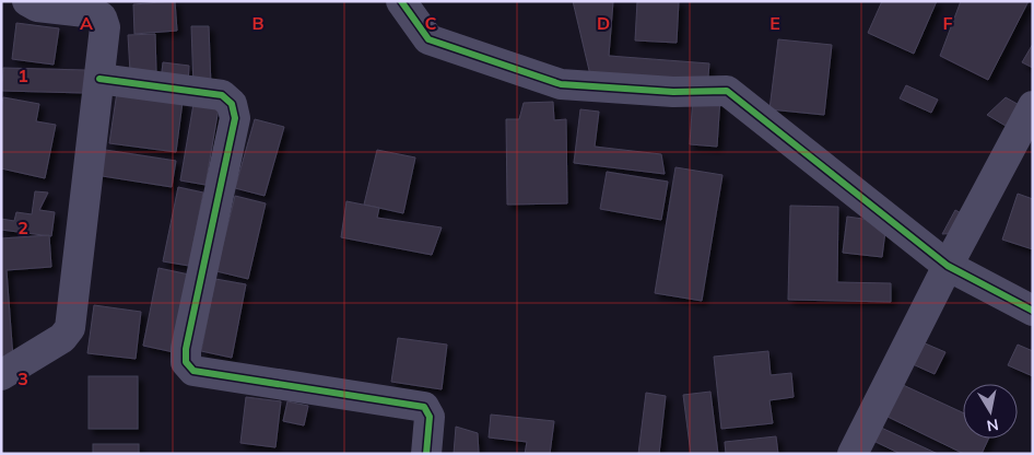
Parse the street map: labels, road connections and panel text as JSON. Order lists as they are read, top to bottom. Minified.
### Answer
{"north":"bottom","grid":{"columns":["A","B","C","D","E","F"],"rows":["1","2","3"]}}
